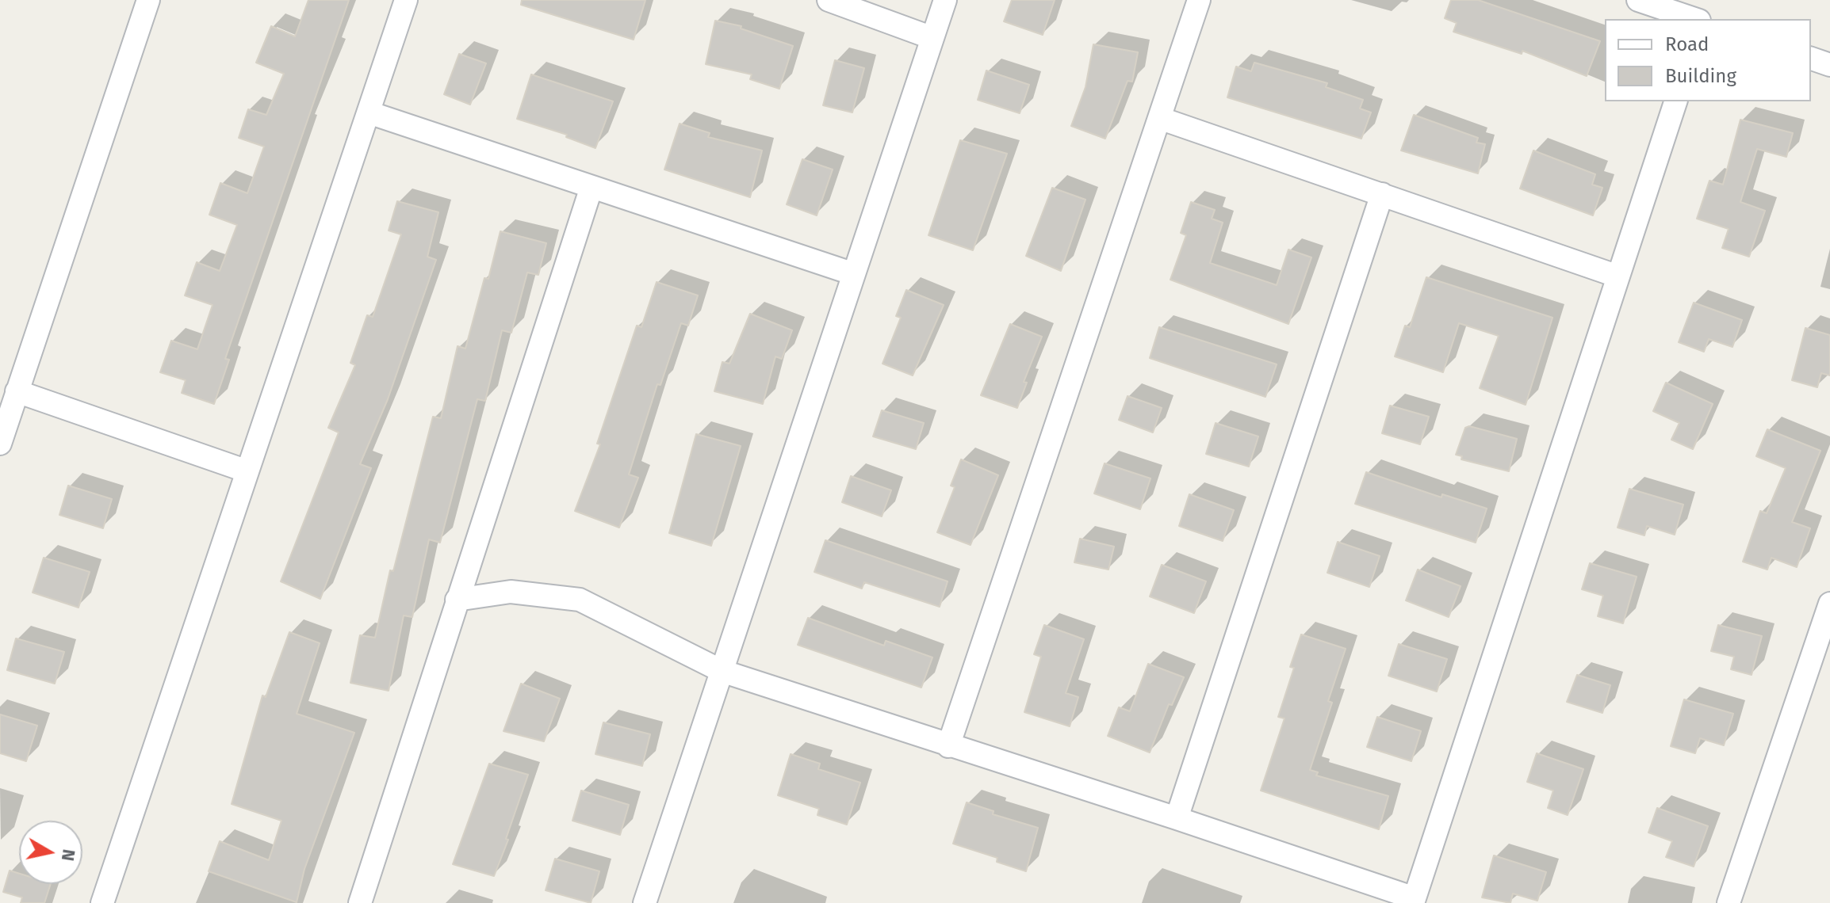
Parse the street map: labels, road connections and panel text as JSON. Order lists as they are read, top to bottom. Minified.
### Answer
{"legend":["Road","Building"],"north":"right"}
